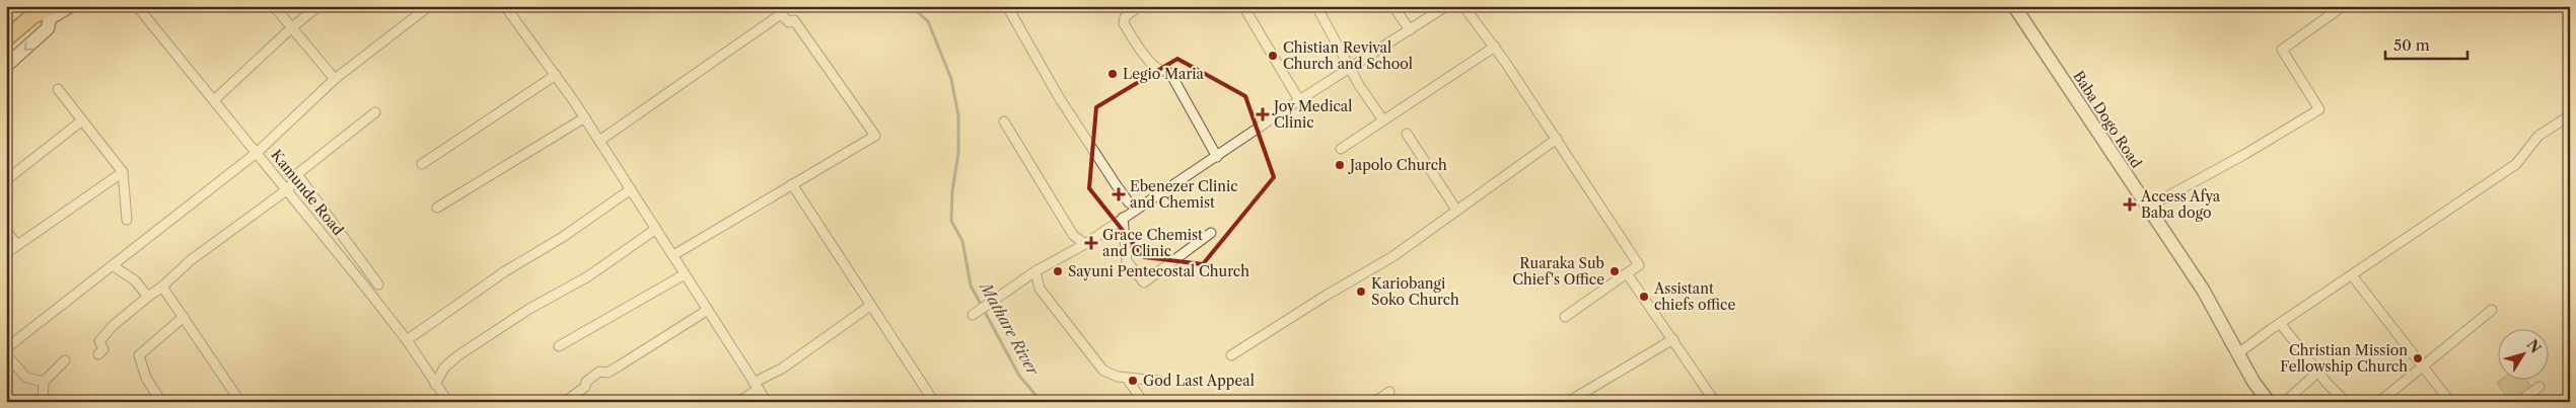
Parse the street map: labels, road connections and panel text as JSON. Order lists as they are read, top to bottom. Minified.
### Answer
{"streets":{"street":["Baba Dogo Road","Kamunde Road"]},"water":["Mathare River"],"places":{"other":["Chistian Revival Church and School","Legio Maria","Japolo Church","Sayuni Pentecostal Church","Ruaraka Sub Chief's Office","Kariobangi Soko Church","Assistant chiefs office","Christian Mission Fellowship Church","God Last Appeal"],"health":["Joy Medical Clinic","Ebenezer Clinic and Chemist","Access Afya Baba dogo","Grace Chemist and Clinic"]},"scale_bar":"50 m","north":"top right"}
